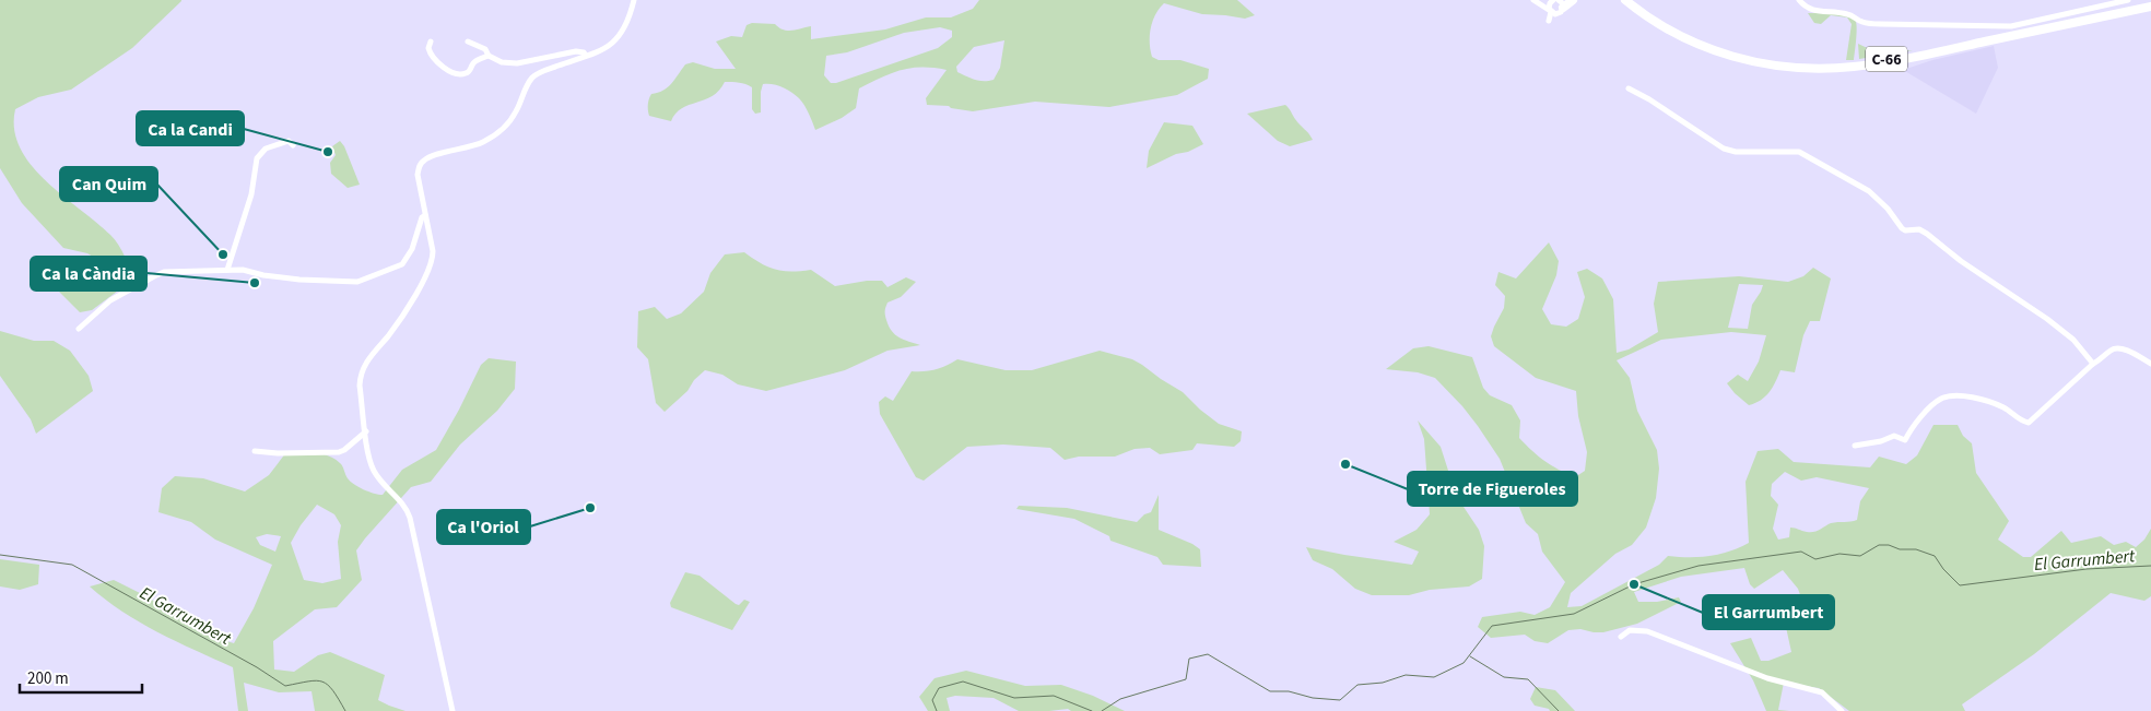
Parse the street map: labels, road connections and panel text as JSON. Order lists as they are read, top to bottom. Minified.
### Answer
{"streets":{"highway":["C-66"]},"water":["El Garrumbert"],"places":["Ca la Candi","Can Quim","Ca la Càndia","Torre de Figueroles","Ca l'Oriol","El Garrumbert"],"scale_bar":"200 m"}
